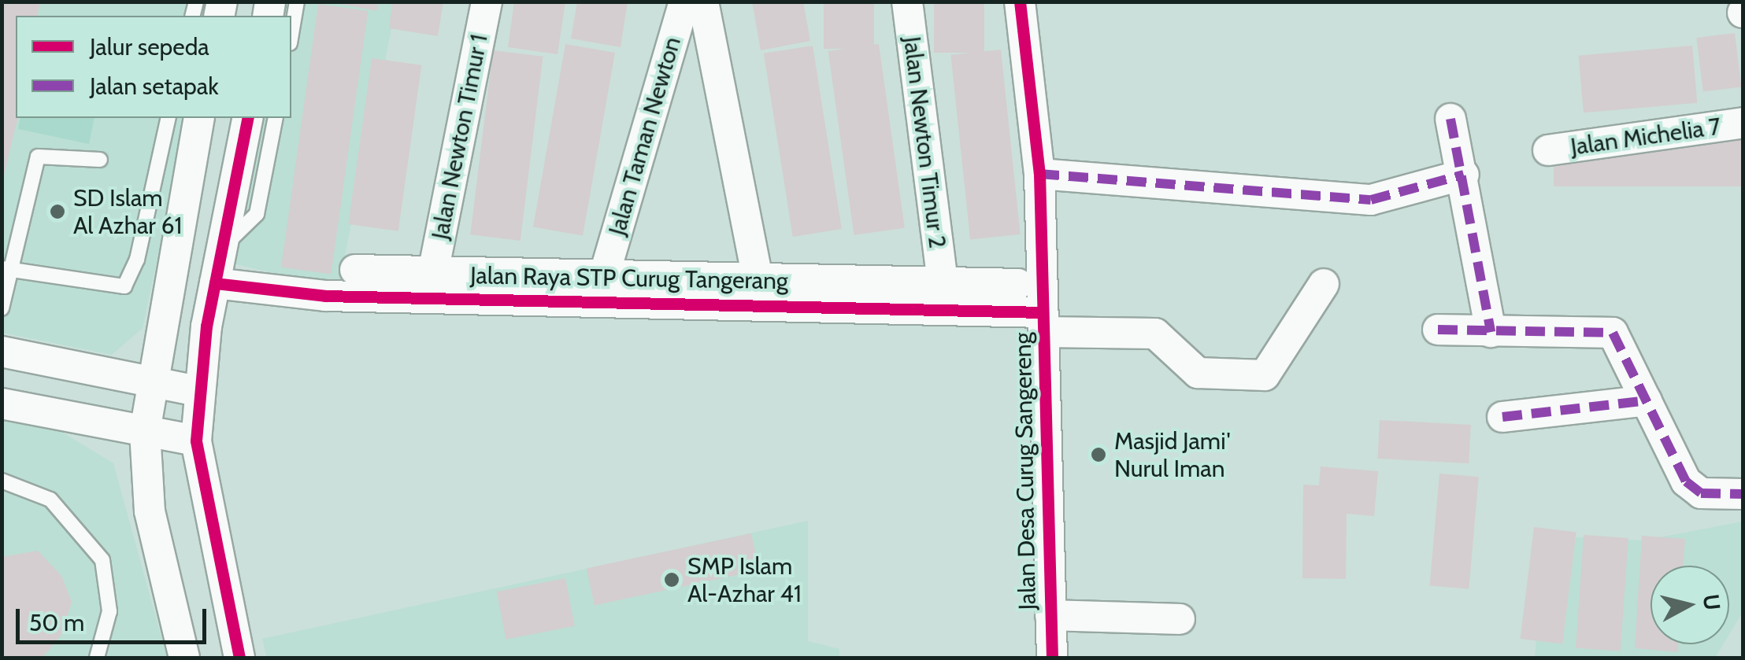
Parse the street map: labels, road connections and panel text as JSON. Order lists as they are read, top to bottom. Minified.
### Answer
{"streets":{"street":["Jalan Taman Newton","Jalan Newton Timur 1","Jalan Michelia 7","Jalan Newton Timur 2","Jalan Raya STP Curug Tangerang","Jalan Desa Curug Sangereng"]},"crossings":[["Jalan Raya STP Curug Tangerang","Jalan Desa Curug Sangereng"]],"places":["SD Islam Al Azhar 61","Masjid Jami' Nurul Iman","SMP Islam Al-Azhar 41"],"legend":["Jalur sepeda","Jalan setapak"],"scale_bar":"50 m","north":"right"}
